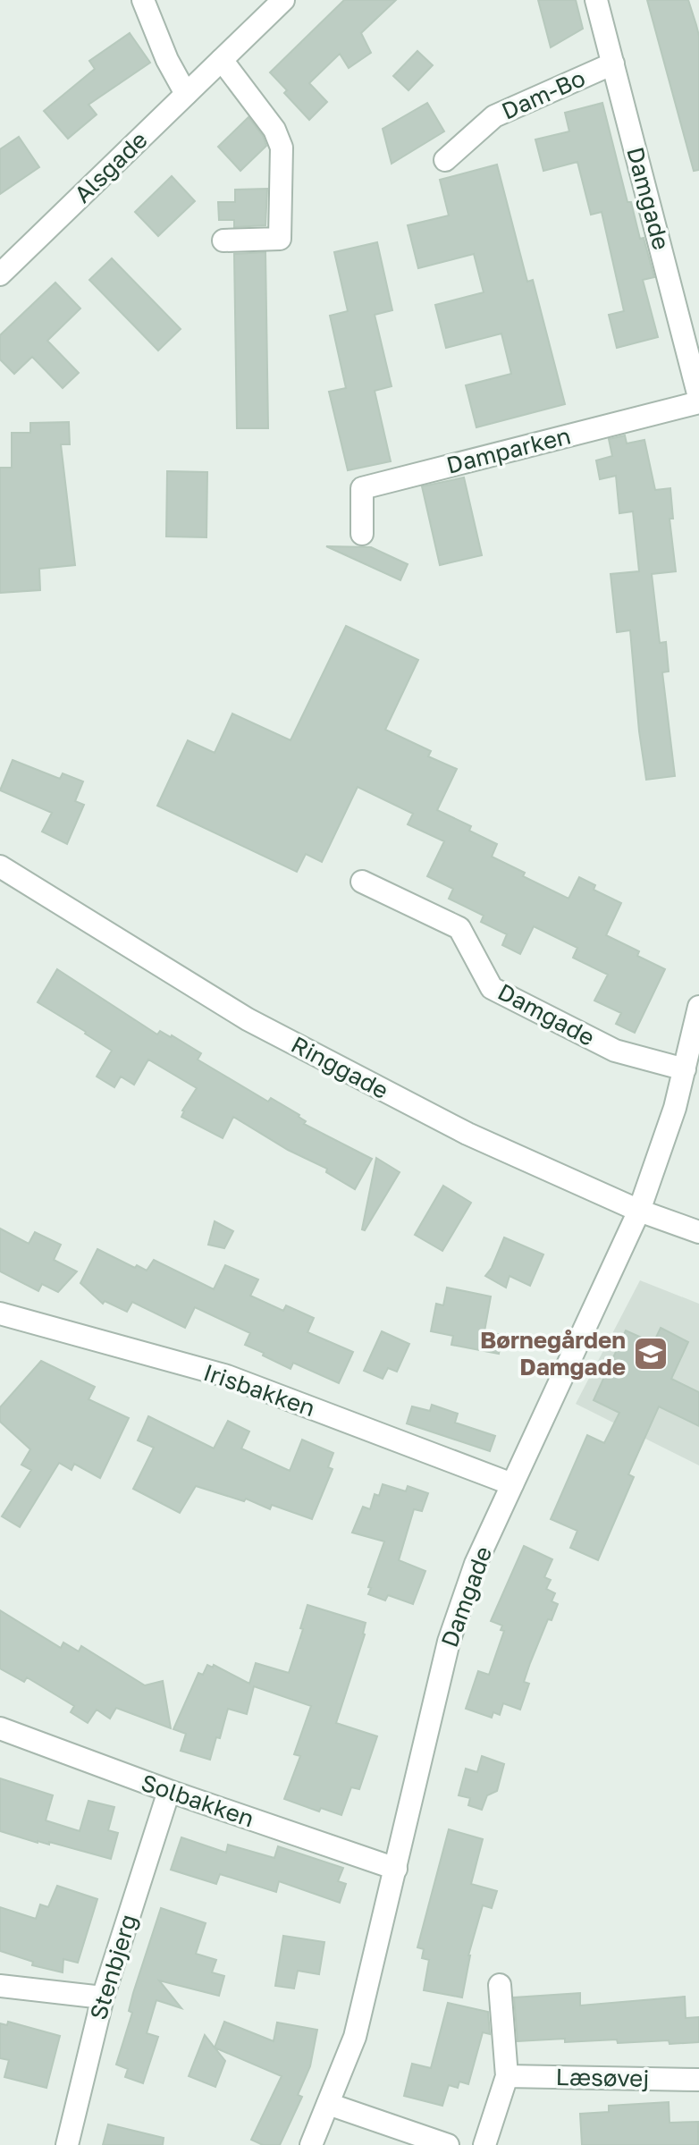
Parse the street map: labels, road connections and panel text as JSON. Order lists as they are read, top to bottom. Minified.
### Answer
{"streets":{"street":["Dam-Bo","Alsgade","Damgade","Damparken","Ringgade","Irisbakken","Solbakken","Stenbjerg","Læsøvej"]},"crossings":[["Dam-Bo","Damgade"],["Damgade","Ringgade"],["Damgade","Irisbakken"],["Damgade","Solbakken"],["Solbakken","Stenbjerg"]],"places":{"school or university":["Børnegården Damgade"]}}
